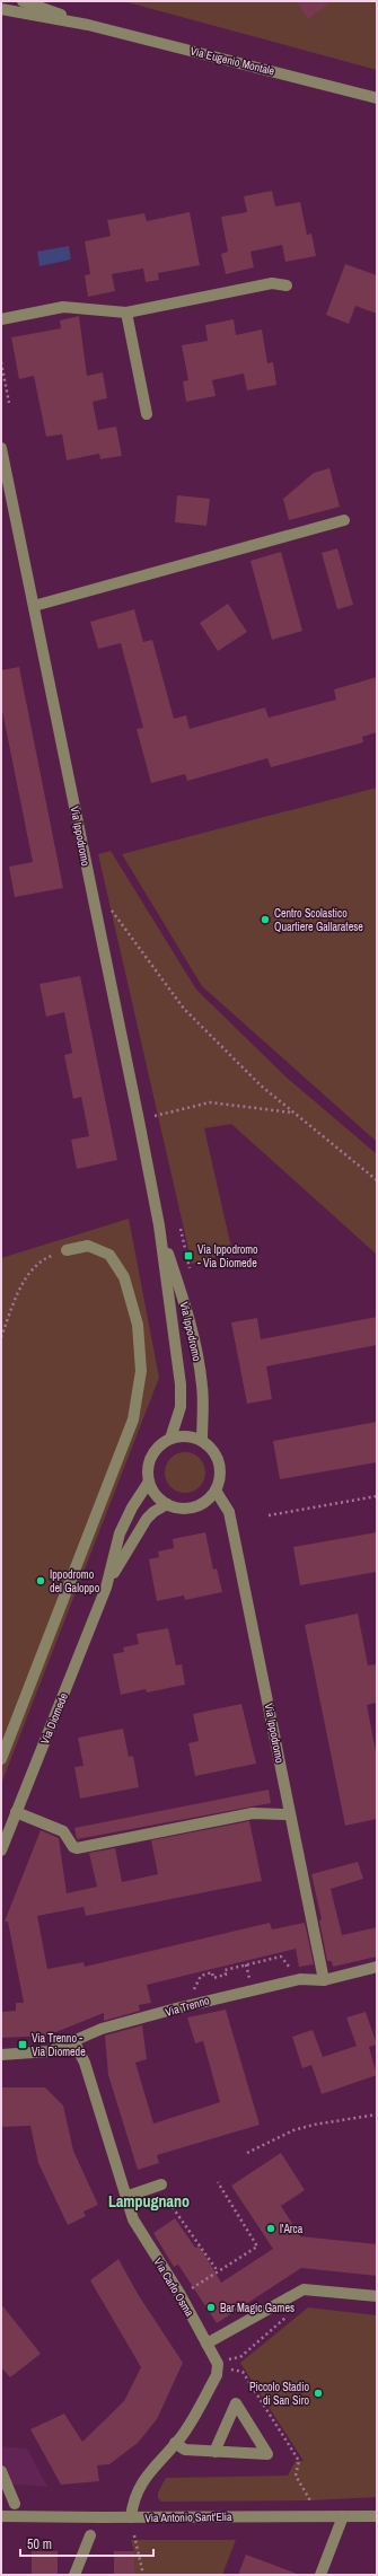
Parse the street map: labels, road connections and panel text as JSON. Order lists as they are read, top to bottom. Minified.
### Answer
{"streets":{"street":["Via Eugenio Montale","Via Ippodromo","Via Diomede","Via Trenno","Via Carlo Osma","Via Antonio Sant'Elia"]},"crossings":[["Via Ippodromo","Via Diomede"],["Via Ippodromo","Via Trenno"],["Via Trenno","Via Carlo Osma"],["Via Carlo Osma","Via Antonio Sant'Elia"]],"districts":["Lampugnano"],"places":{"other":["Centro Scolastico Quartiere Gallaratese","Ippodromo del Galoppo","l'Arca","Bar Magic Games","Piccolo Stadio di San Siro"],"transit":["Via Ippodromo - Via Diomede","Via Trenno - Via Diomede"]},"scale_bar":"50 m"}
